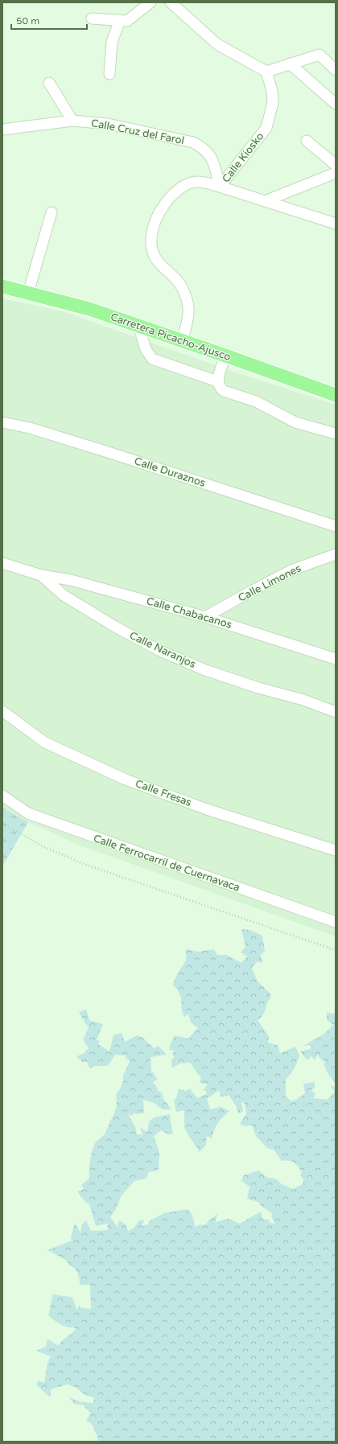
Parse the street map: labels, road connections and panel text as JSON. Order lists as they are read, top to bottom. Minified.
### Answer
{"streets":{"main road":["Carretera Picacho-Ajusco"],"street":["Calle Cruz del Farol","Calle Kiosko","Calle Duraznos","Calle Limones","Calle Chabacanos","Calle Naranjos","Calle Fresas","Calle Ferrocarril de Cuernavaca"]},"crossings":[["Calle Cruz del Farol","Calle Kiosko"],["Calle Limones","Calle Chabacanos"],["Calle Chabacanos","Calle Naranjos"]],"scale_bar":"50 m"}
